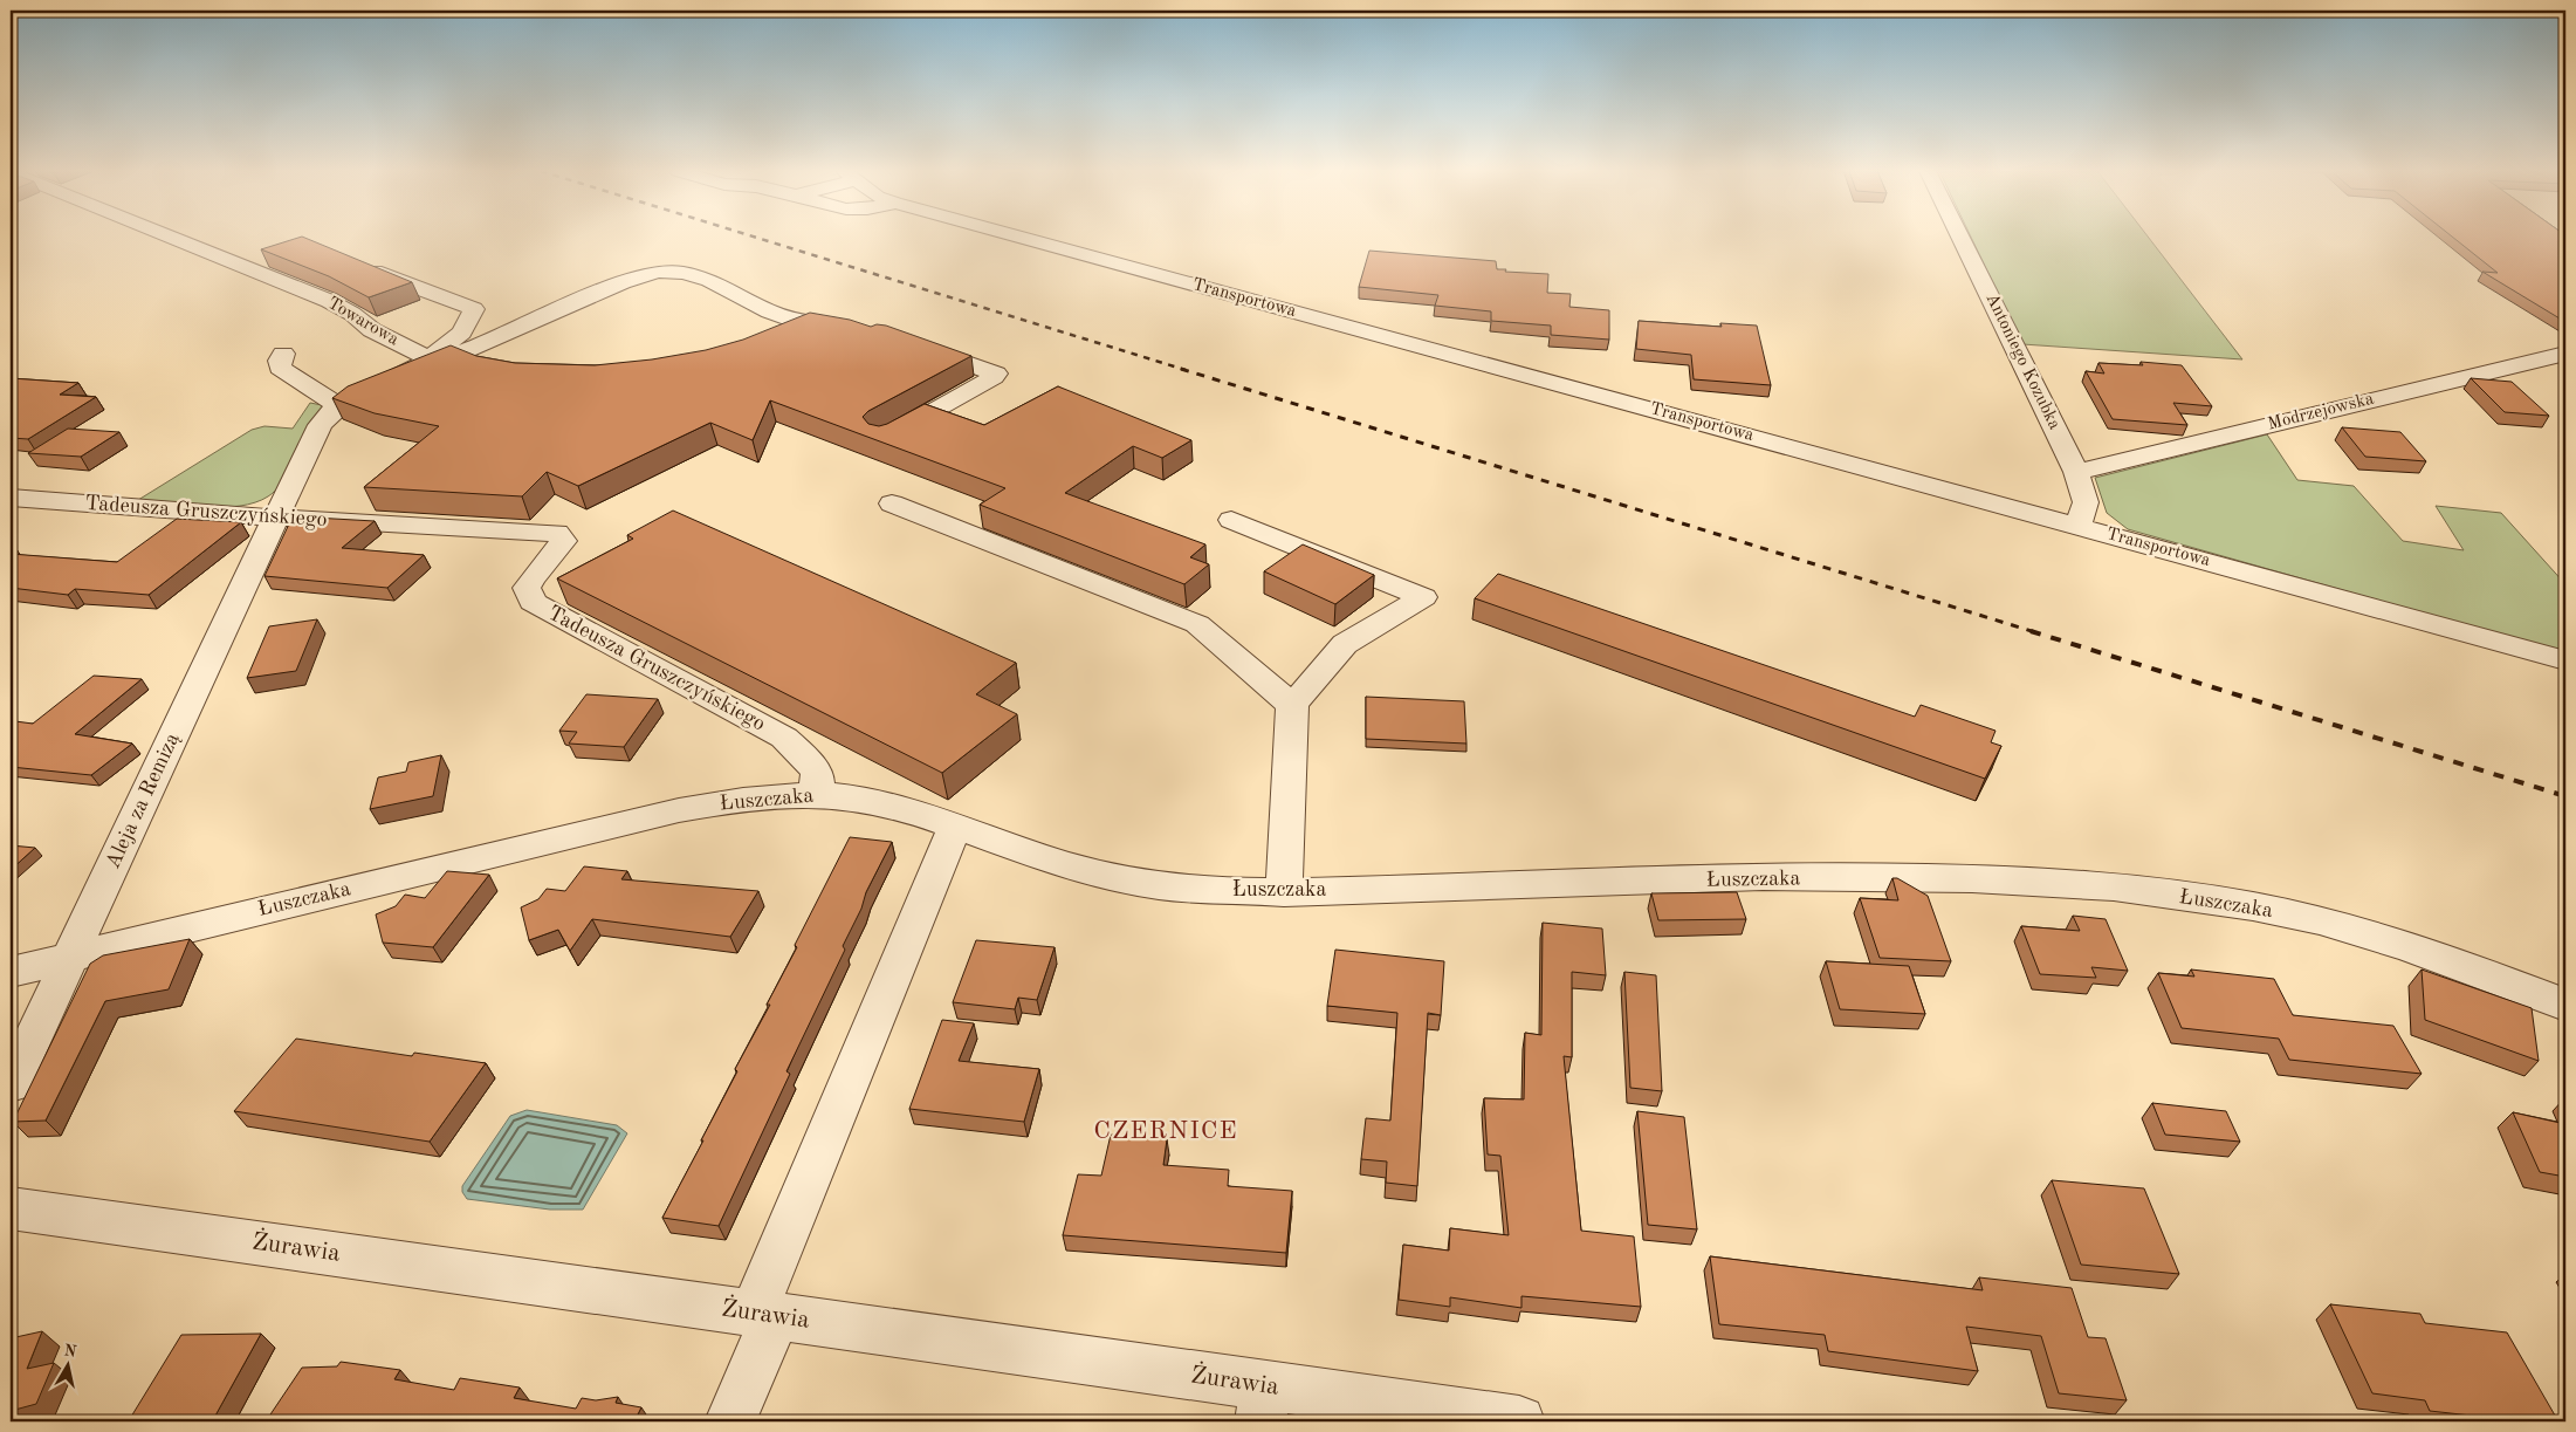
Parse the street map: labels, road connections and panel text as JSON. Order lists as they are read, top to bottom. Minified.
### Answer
{"streets":{"street":["Transportowa","Towarowa","Antoniego Kozubka","Modrzejowska","Tadeusza Gruszczyńskiego","Łuszczaka","Aleja za Remizą","Żurawia"]},"crossings":[["Transportowa","Antoniego Kozubka"],["Towarowa","Tadeusza Gruszczyńskiego"],["Towarowa","Aleja za Remizą"],["Antoniego Kozubka","Modrzejowska"],["Tadeusza Gruszczyńskiego","Łuszczaka"],["Tadeusza Gruszczyńskiego","Aleja za Remizą"],["Łuszczaka","Aleja za Remizą"]],"districts":["CZERNICE"],"north":"top"}
